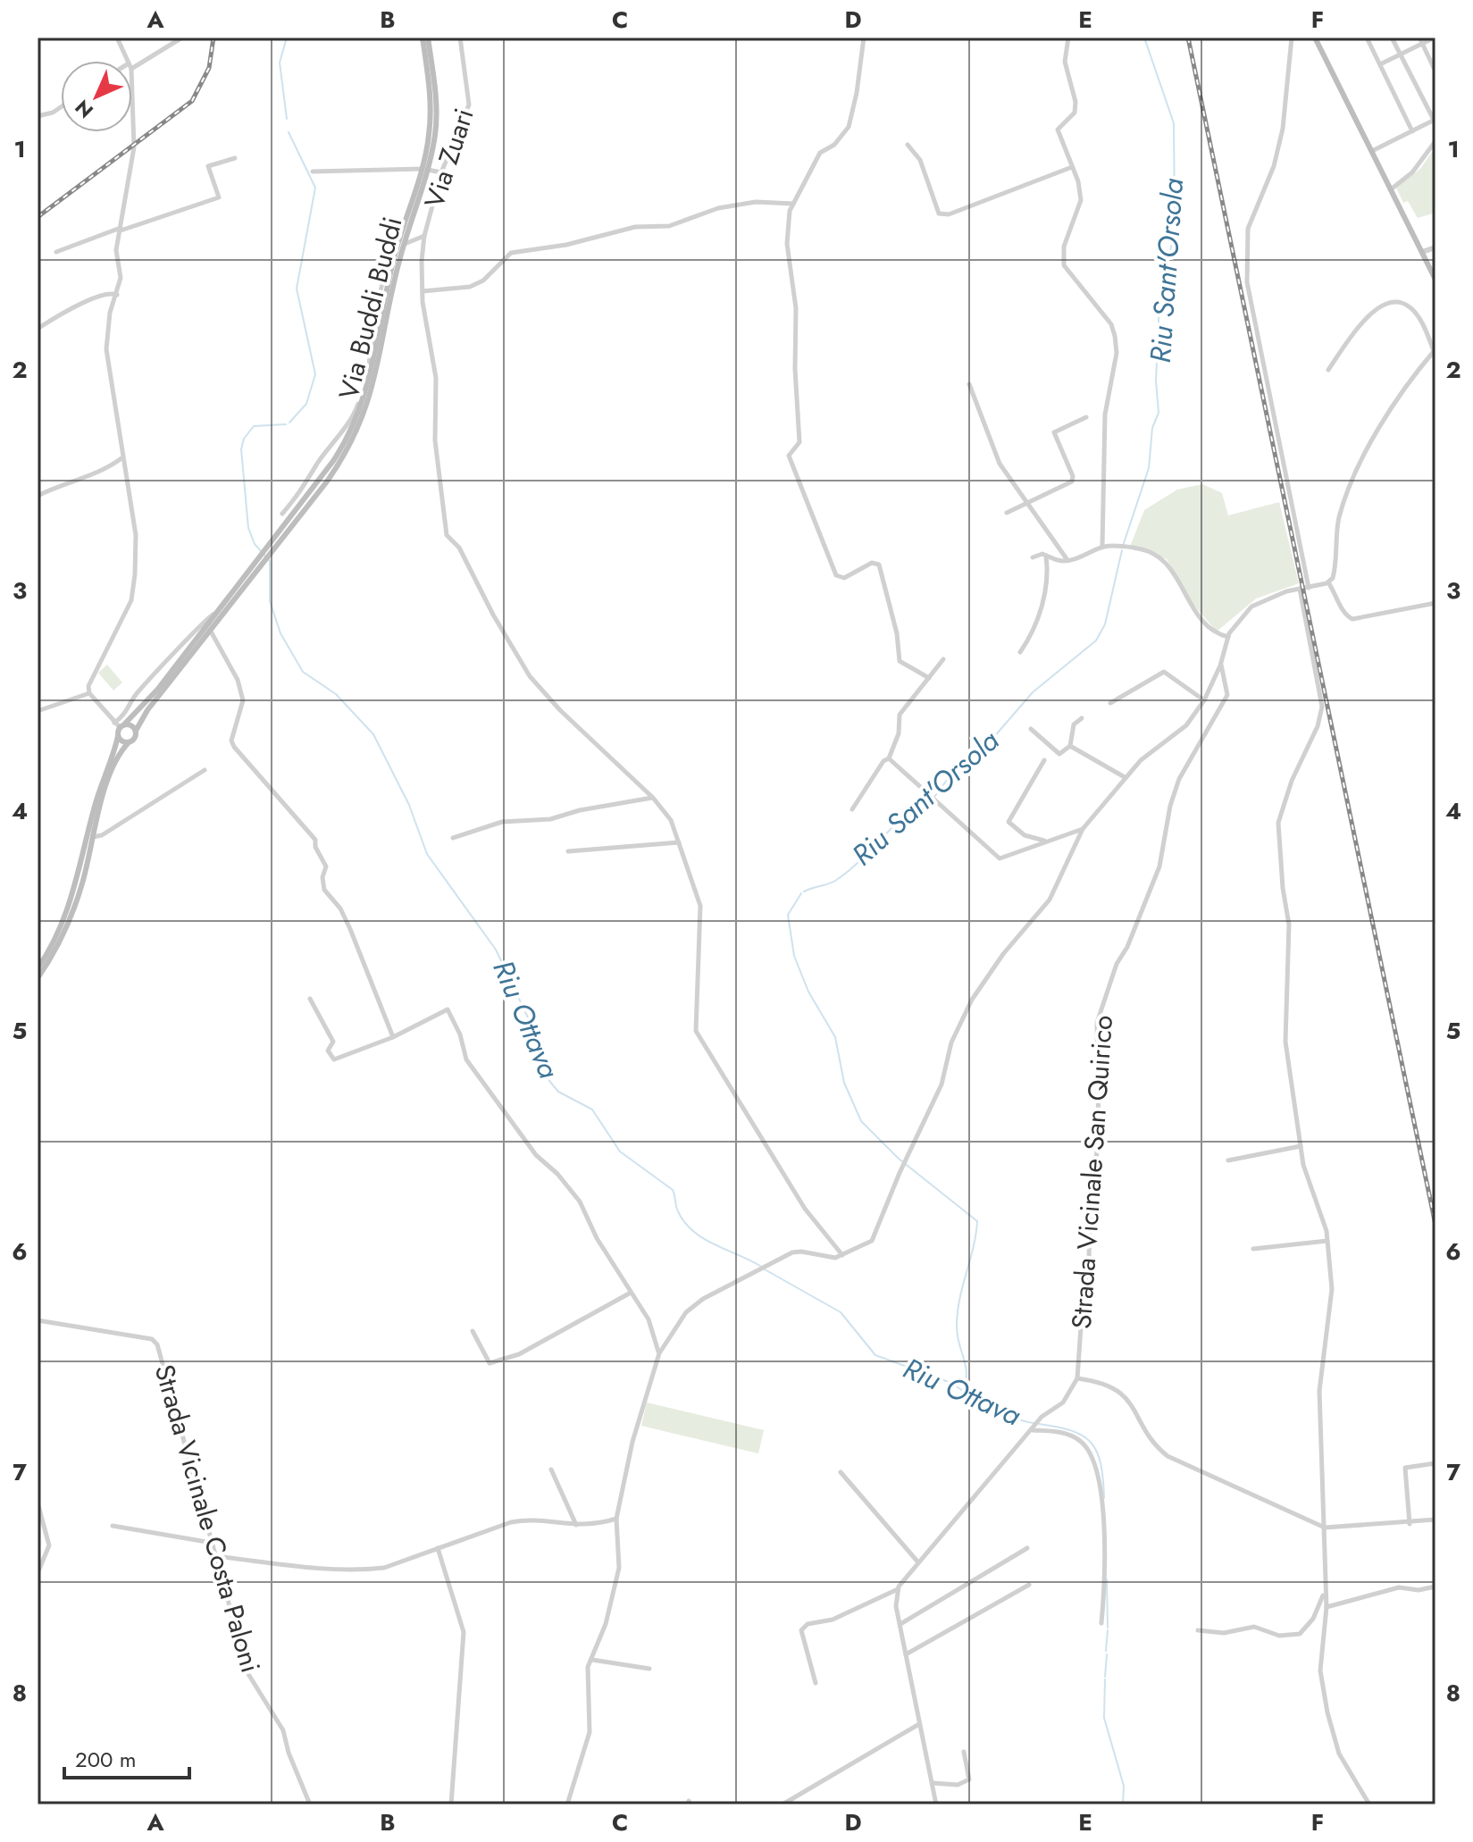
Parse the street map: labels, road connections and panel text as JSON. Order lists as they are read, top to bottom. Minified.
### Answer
{"streets":{"main road":["Via Buddi Buddi"],"street":["Via Zuari","Strada Vicinale San Quirico","Strada Vicinale Costa Paloni"]},"water":["Riu Sant'Orsola","Riu Ottava"],"scale_bar":"200 m","north":"bottom left","grid":{"columns":["A","B","C","D","E","F"],"rows":["1","2","3","4","5","6","7","8"]}}
